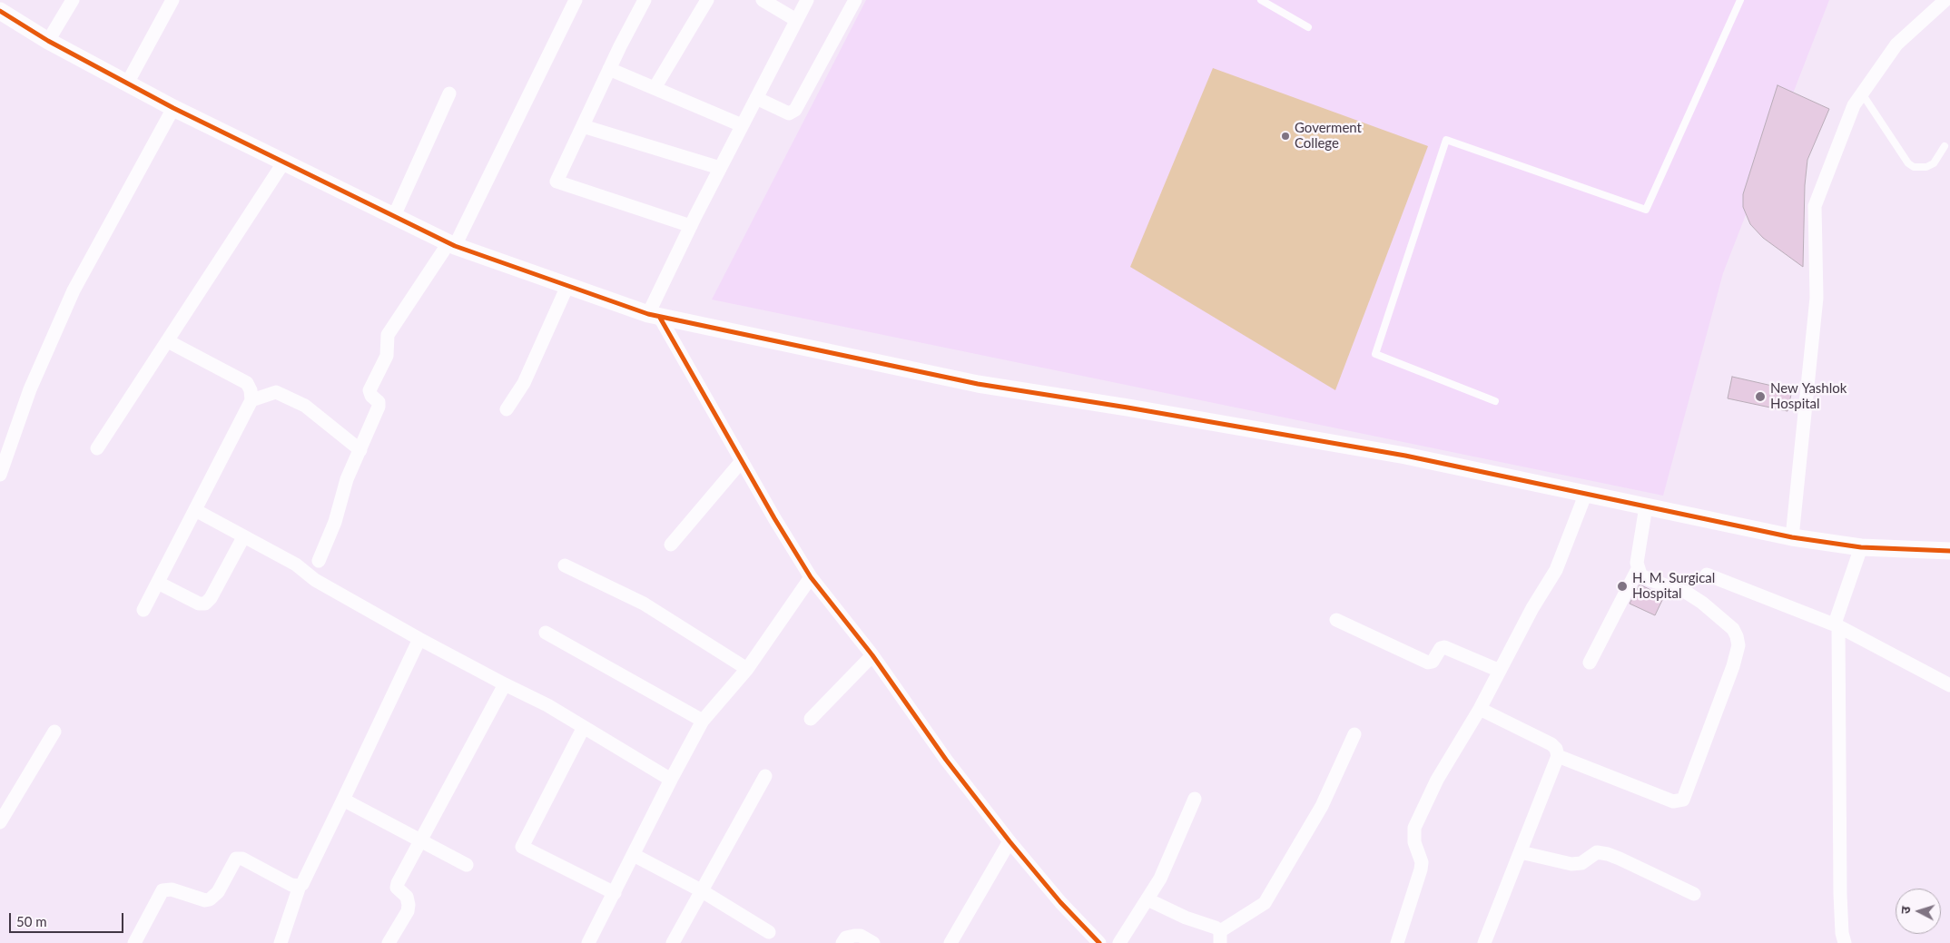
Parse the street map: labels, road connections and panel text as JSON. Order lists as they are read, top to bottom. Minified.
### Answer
{"places":["Goverment College","New Yashlok Hospital","H. M. Surgical Hospital"],"scale_bar":"50 m","north":"left"}
